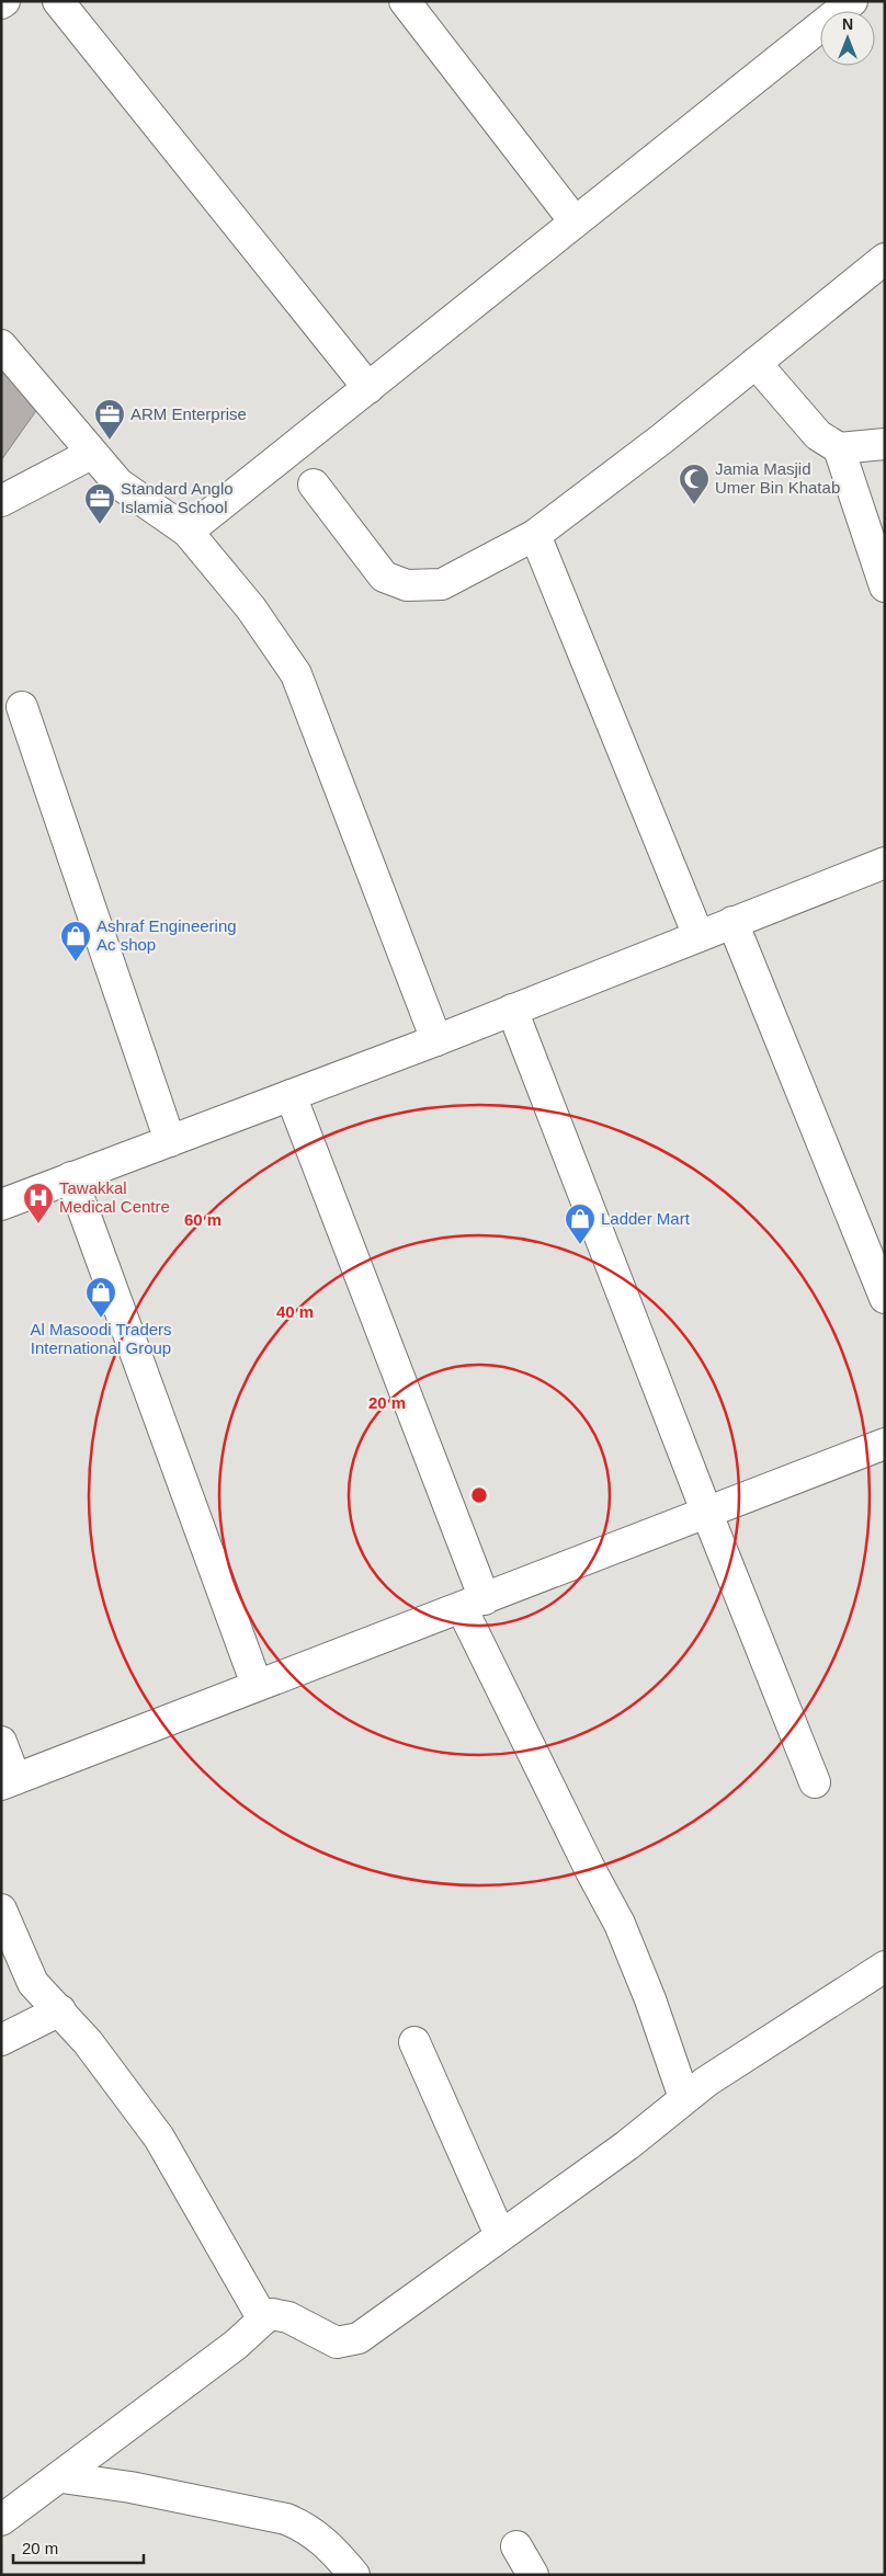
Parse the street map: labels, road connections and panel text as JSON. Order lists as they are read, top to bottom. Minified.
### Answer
{"places":{"office":["ARM Enterprise","Standard Anglo Islamia School"],"mosque":["Jamia Masjid Umer Bin Khatab"],"shop":["Ashraf Engineering Ac shop","Ladder Mart","Al Masoodi Traders International Group"],"hospital":["Tawakkal Medical Centre"]},"scale_bar":"20 m","north":"top","rings":["60 m","40 m","20 m"]}
